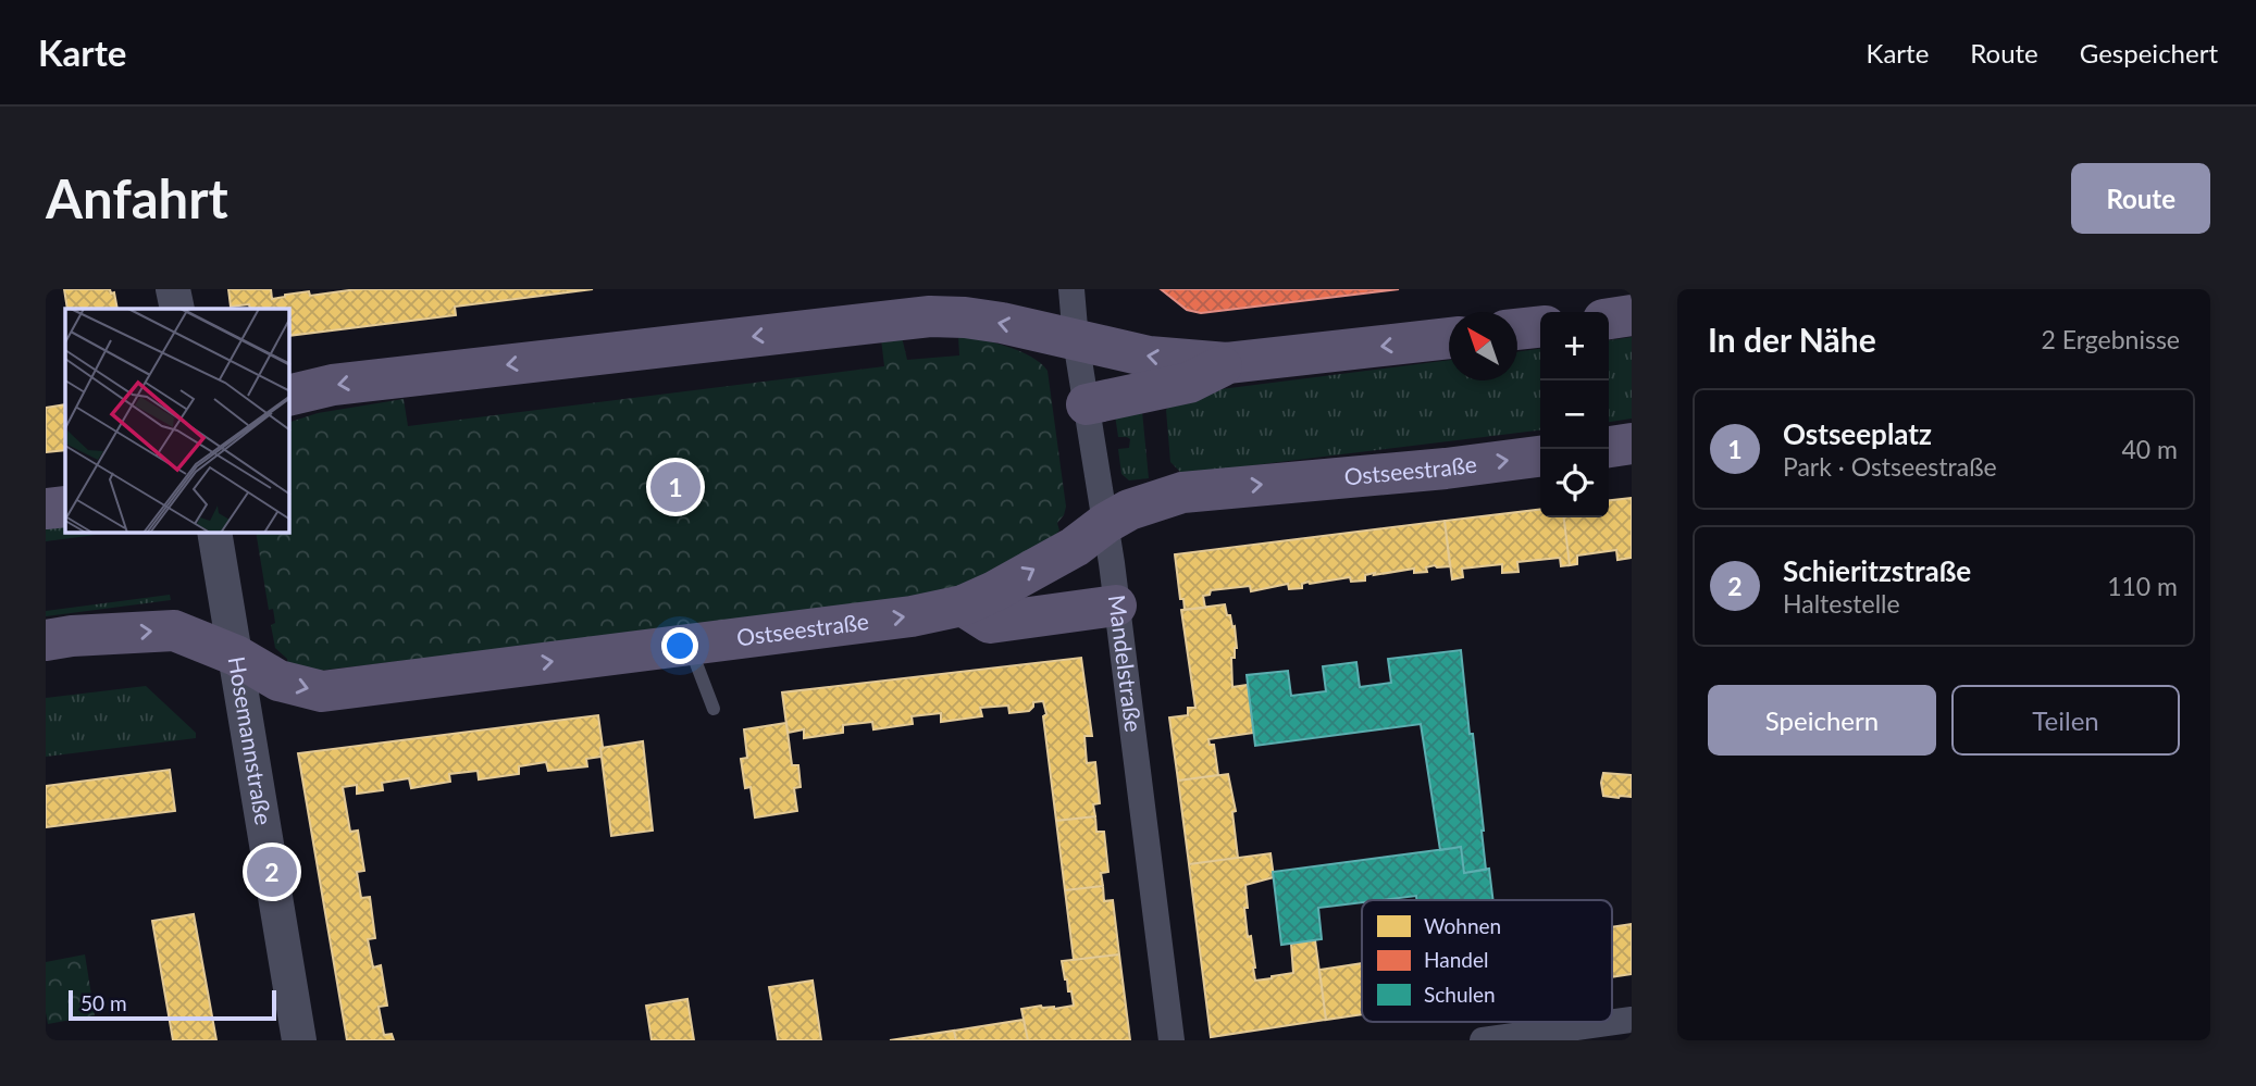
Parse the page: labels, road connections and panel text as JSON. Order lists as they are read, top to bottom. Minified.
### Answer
{"streets":{"main road":["Ostseestraße"],"street":["Mandelstraße","Hosemannstraße"]},"crossings":[["Ostseestraße","Mandelstraße"],["Ostseestraße","Hosemannstraße"]],"legend":["Wohnen","Handel","Schulen"],"scale_bar":"50 m","north":"top left","page":{"header":"Karte","nav":["Karte","Route","Gespeichert"],"buttons":["Route",["Speichern","Teilen"]],"title":"Anfahrt","heading":["In der Nähe","2 Ergebnisse"],"map_buttons":["+","−"],"list":[{"mark":"1","name":"Ostseeplatz","note":"Park · Ostseestraße","value":"40 m"},{"mark":"2","name":"Schieritzstraße","note":"Haltestelle","value":"110 m"}],"pins":["1","2"],"scale":"50 m"}}
